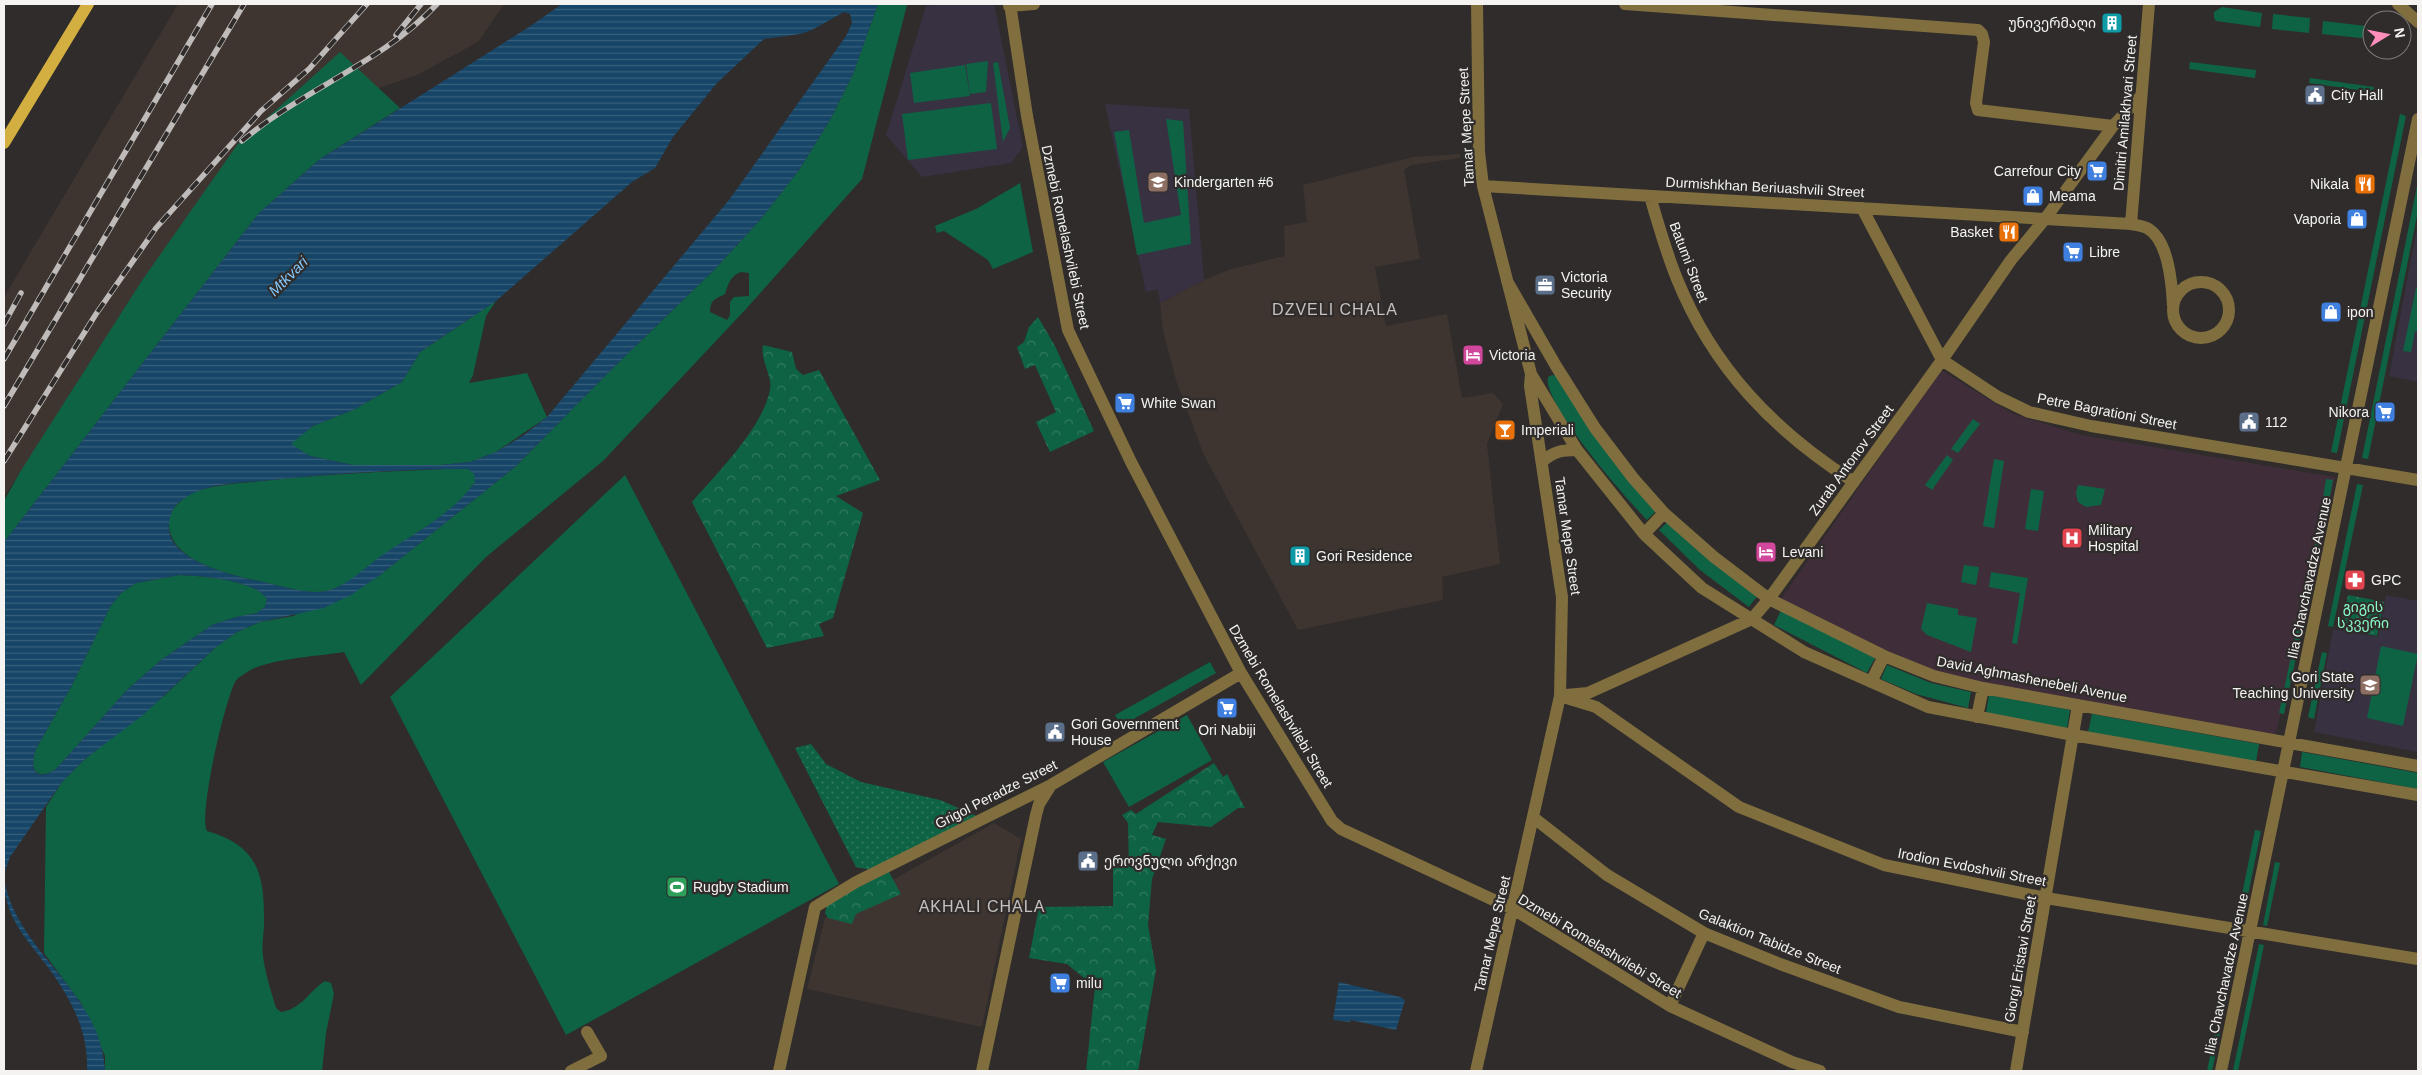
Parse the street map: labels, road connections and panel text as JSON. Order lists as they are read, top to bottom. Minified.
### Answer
{"streets":{"street":["Dimitri Amilakhvari Street","Tamar Mepe Street","Durmishkhan Beriuashvili Street","Dzmebi Romelashvilebi Street","Batumi Street","Petre Bagrationi Street","Zurab Antonov Street","Ilia Chavchavadze Avenue","David Aghmashenebeli Avenue","Grigol Peradze Street","Irodion Evdoshvili Street","Galaktion Tabidze Street","Giorgi Eristavi Street"]},"crossings":[["Dimitri Amilakhvari Street","Zurab Antonov Street"],["Tamar Mepe Street","Durmishkhan Beriuashvili Street"],["Tamar Mepe Street","Dzmebi Romelashvilebi Street"],["Tamar Mepe Street","Zurab Antonov Street"],["Tamar Mepe Street","David Aghmashenebeli Avenue"],["Tamar Mepe Street","Irodion Evdoshvili Street"],["Tamar Mepe Street","Galaktion Tabidze Street"],["Durmishkhan Beriuashvili Street","Batumi Street"],["Durmishkhan Beriuashvili Street","Petre Bagrationi Street"],["Durmishkhan Beriuashvili Street","Zurab Antonov Street"],["Dzmebi Romelashvilebi Street","Grigol Peradze Street"],["Batumi Street","Zurab Antonov Street"],["Petre Bagrationi Street","Zurab Antonov Street"],["Petre Bagrationi Street","Ilia Chavchavadze Avenue"],["Zurab Antonov Street","David Aghmashenebeli Avenue"],["Zurab Antonov Street","Irodion Evdoshvili Street"],["Ilia Chavchavadze Avenue","David Aghmashenebeli Avenue"],["Ilia Chavchavadze Avenue","Irodion Evdoshvili Street"],["David Aghmashenebeli Avenue","Giorgi Eristavi Street"],["Irodion Evdoshvili Street","Giorgi Eristavi Street"],["Galaktion Tabidze Street","Giorgi Eristavi Street"]],"districts":["DZVELI CHALA","AKHALI CHALA"],"water":["Mtkvari"],"parks":["გიგის სკვერი"],"places":{"building":["უნივერმაღი","Gori Residence"],"public building":["City Hall","112","Gori Government House","ეროვნული არქივი"],"supermarket":["Carrefour City","Libre","White Swan","Nikora","Ori Nabiji","milu"],"school or university":["Kindergarten #6","Gori State Teaching University"],"restaurant":["Nikala","Basket"],"shop":["Meama","Vaporia","ipon"],"office":["Victoria Security"],"hotel":["Victoria","Levani"],"bar":["Imperiali"],"hospital":["Military Hospital"],"pharmacy":["GPC"],"sports":["Rugby Stadium"]},"north":"right"}
